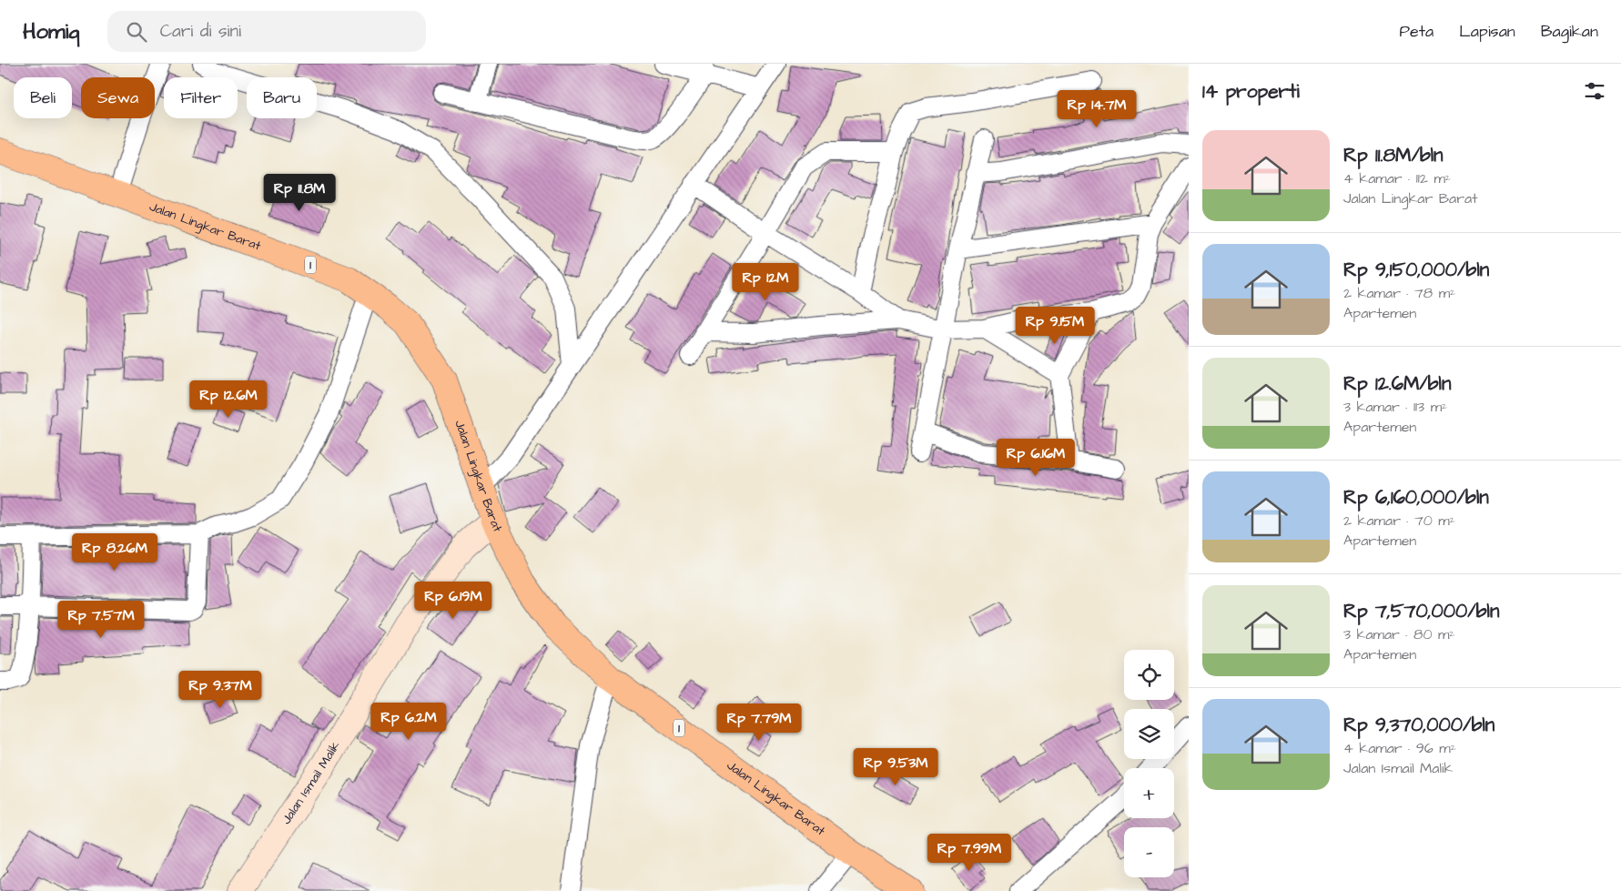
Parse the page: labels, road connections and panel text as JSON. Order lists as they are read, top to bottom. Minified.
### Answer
{"streets":{"highway":["Jalan Lingkar Barat","1"],"main road":["Jalan Ismail Malik"]},"crossings":[["Jalan Lingkar Barat","Jalan Ismail Malik"]],"page":{"header":"Homiq","search":"Cari di sini","nav":["Peta","Lapisan","Bagikan"],"heading":"14 properti","chip":["Beli","Sewa","Filter","Baru"],"price":["Rp 14.7M","Rp 11.8M","Rp 12M","Rp 9.15M","Rp 12.6M","Rp 6.16M","Rp 8.26M","Rp 6.19M","Rp 7.57M","Rp 9.37M","Rp 6.2M","Rp 7.79M","Rp 9.53M","Rp 7.99M"],"list":[{"name":"Rp 11.8M/bln","note":"4 kamar · 112 m² · Jalan Lingkar Barat"},{"name":"Rp 9,150,000/bln","note":"2 kamar · 78 m² · Apartemen"},{"name":"Rp 12.6M/bln","note":"3 kamar · 113 m² · Apartemen"},{"name":"Rp 6,160,000/bln","note":"2 kamar · 70 m² · Apartemen"},{"name":"Rp 7,570,000/bln","note":"3 kamar · 80 m² · Apartemen"},{"name":"Rp 9,370,000/bln","note":"4 kamar · 96 m² · Jalan Ismail Malik"}],"map_buttons":["+","−"]}}
